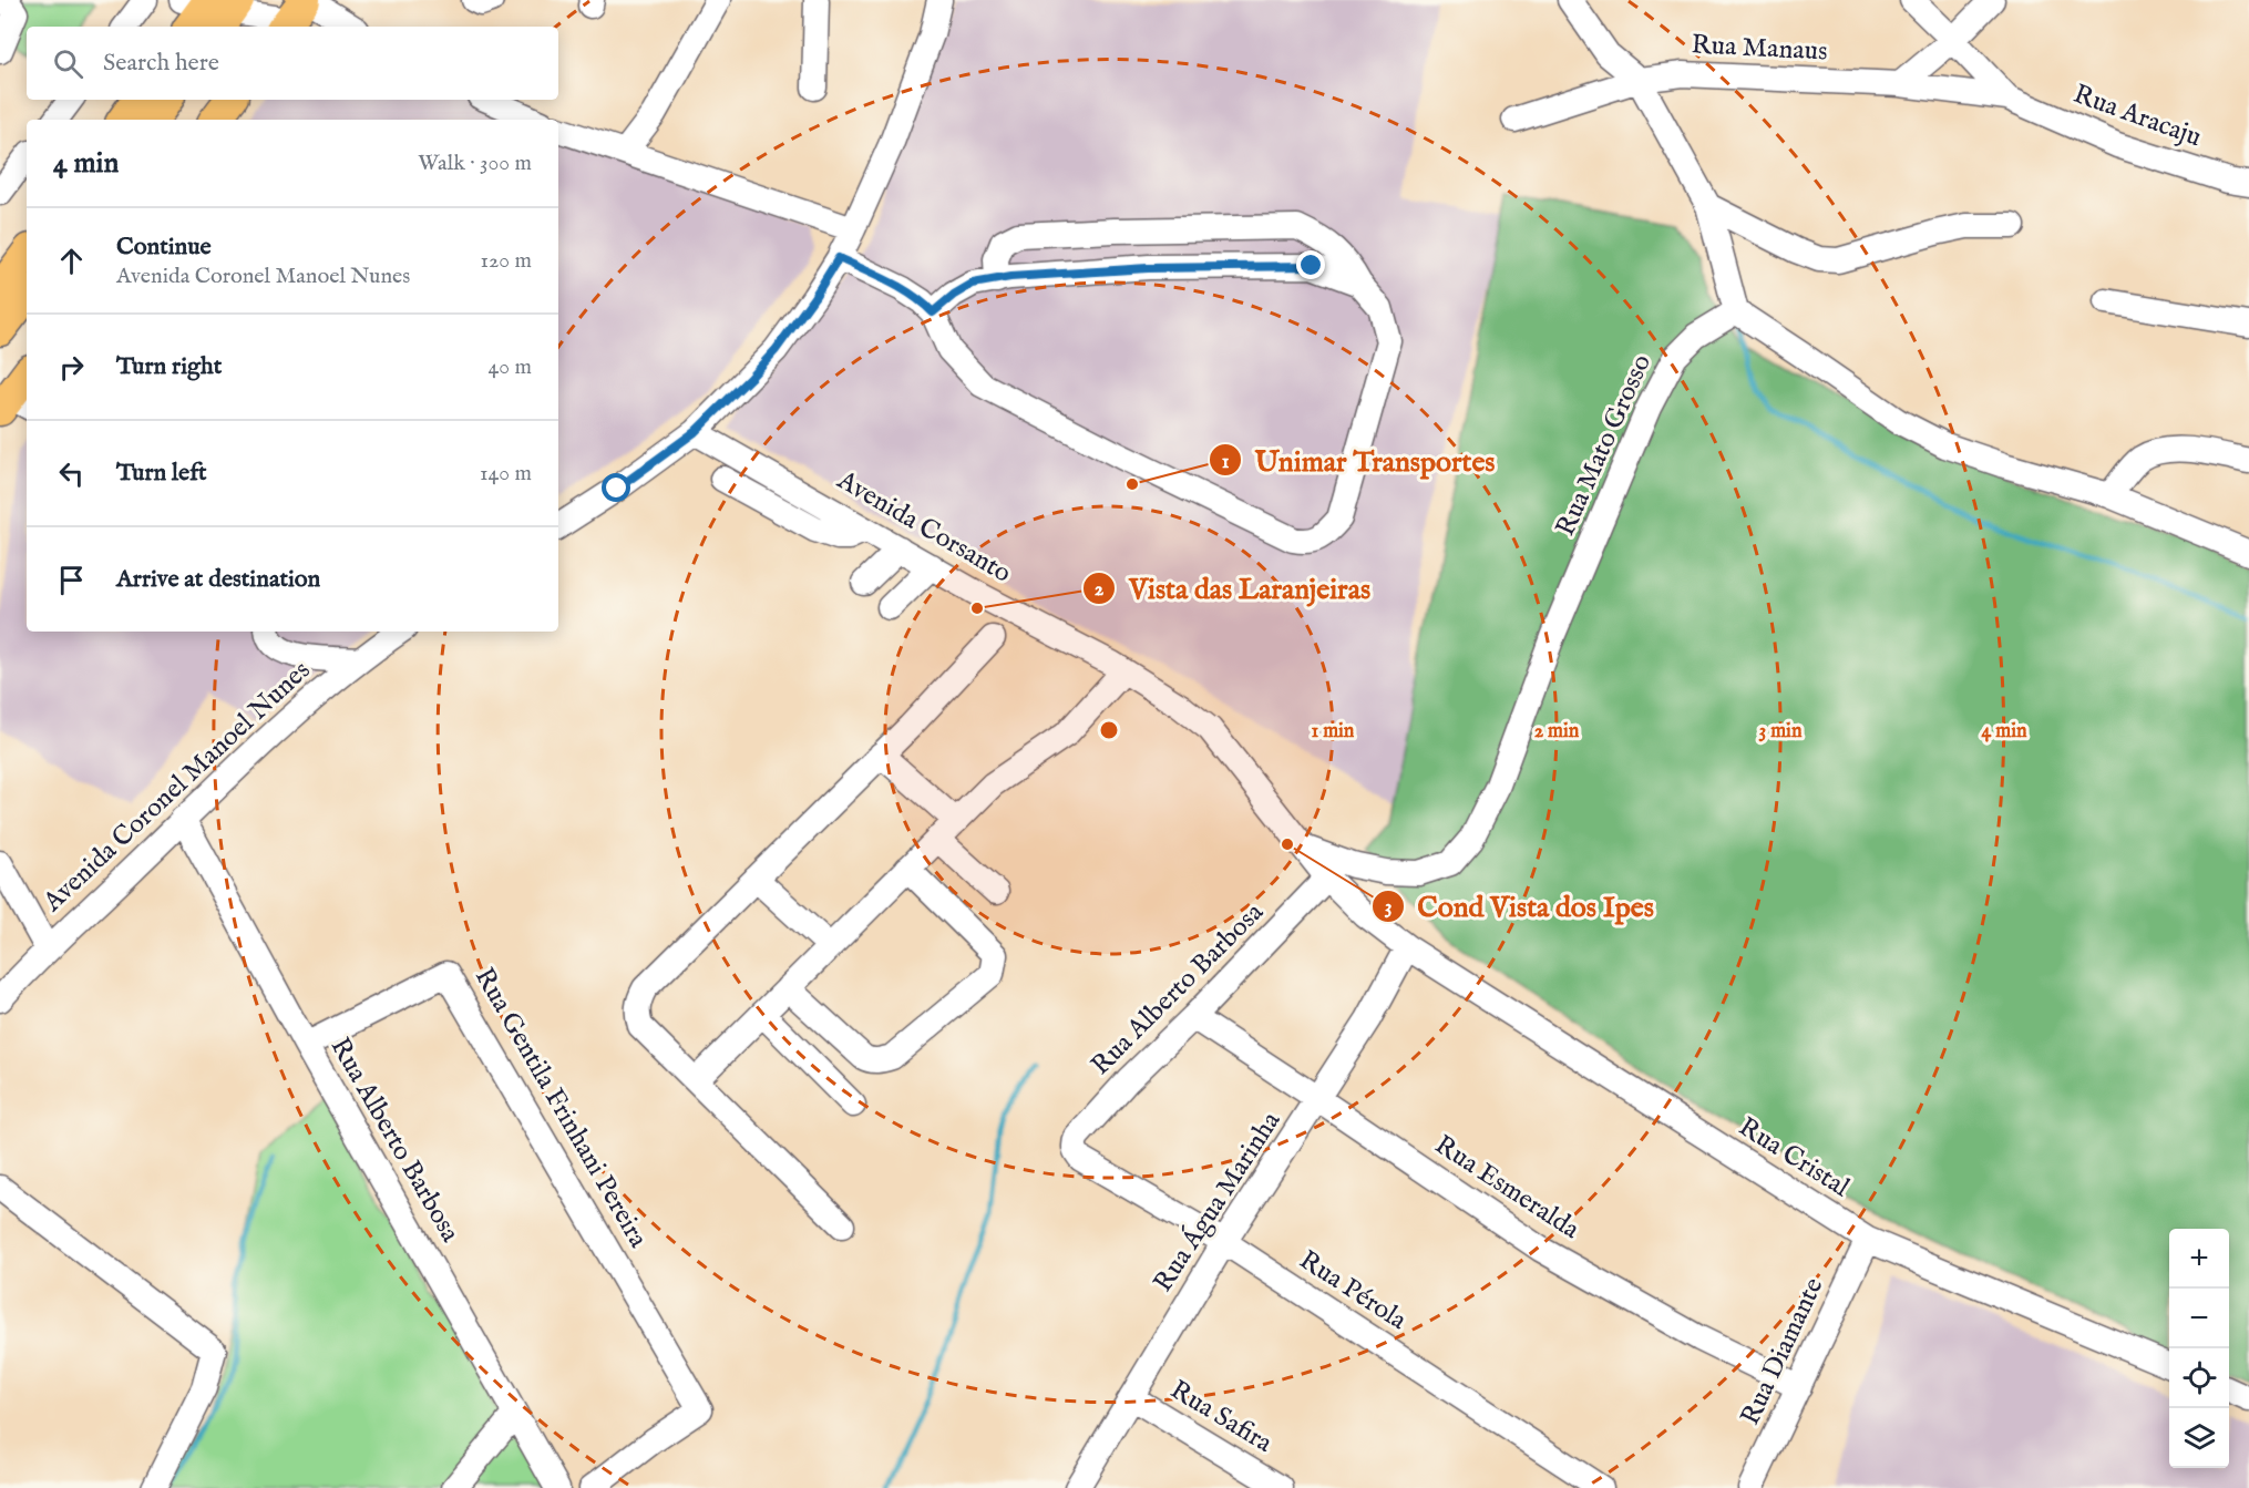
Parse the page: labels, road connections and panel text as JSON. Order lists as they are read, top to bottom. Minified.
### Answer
{"streets":{"street":["Rua Manaus","Rua Aracaju","Rua Mato Grosso","Avenida Corsanto","Avenida Coronel Manoel Nunes","Rua Alberto Barbosa","Rua Gentila Frinhani Pereira","Rua Cristal","Rua Esmeralda","Rua Água Marinha","Rua Pérola","Rua Diamante","Rua Safira"]},"crossings":[["Rua Manaus","Rua Aracaju"],["Rua Mato Grosso","Avenida Corsanto"],["Avenida Corsanto","Rua Alberto Barbosa"],["Avenida Corsanto","Rua Cristal"],["Avenida Corsanto","Rua Água Marinha"],["Avenida Coronel Manoel Nunes","Rua Alberto Barbosa"],["Rua Alberto Barbosa","Rua Gentila Frinhani Pereira"],["Rua Alberto Barbosa","Rua Esmeralda"],["Rua Alberto Barbosa","Rua Pérola"],["Rua Cristal","Rua Água Marinha"],["Rua Cristal","Rua Diamante"],["Rua Esmeralda","Rua Água Marinha"],["Rua Esmeralda","Rua Diamante"],["Rua Água Marinha","Rua Pérola"],["Rua Água Marinha","Rua Safira"]],"places":["Unimar Transportes","Vista das Laranjeiras","Cond Vista dos Ipes"],"page":{"search":"Search here","heading":["4 min","Walk · 300 m"],"list":[["Continue","Avenida Coronel Manoel Nunes","120 m"],["Turn right","40 m"],["Turn left","140 m"],"Arrive at destination"],"map_buttons":["+","−"]},"rings":["1 min","2 min","3 min","4 min"]}
